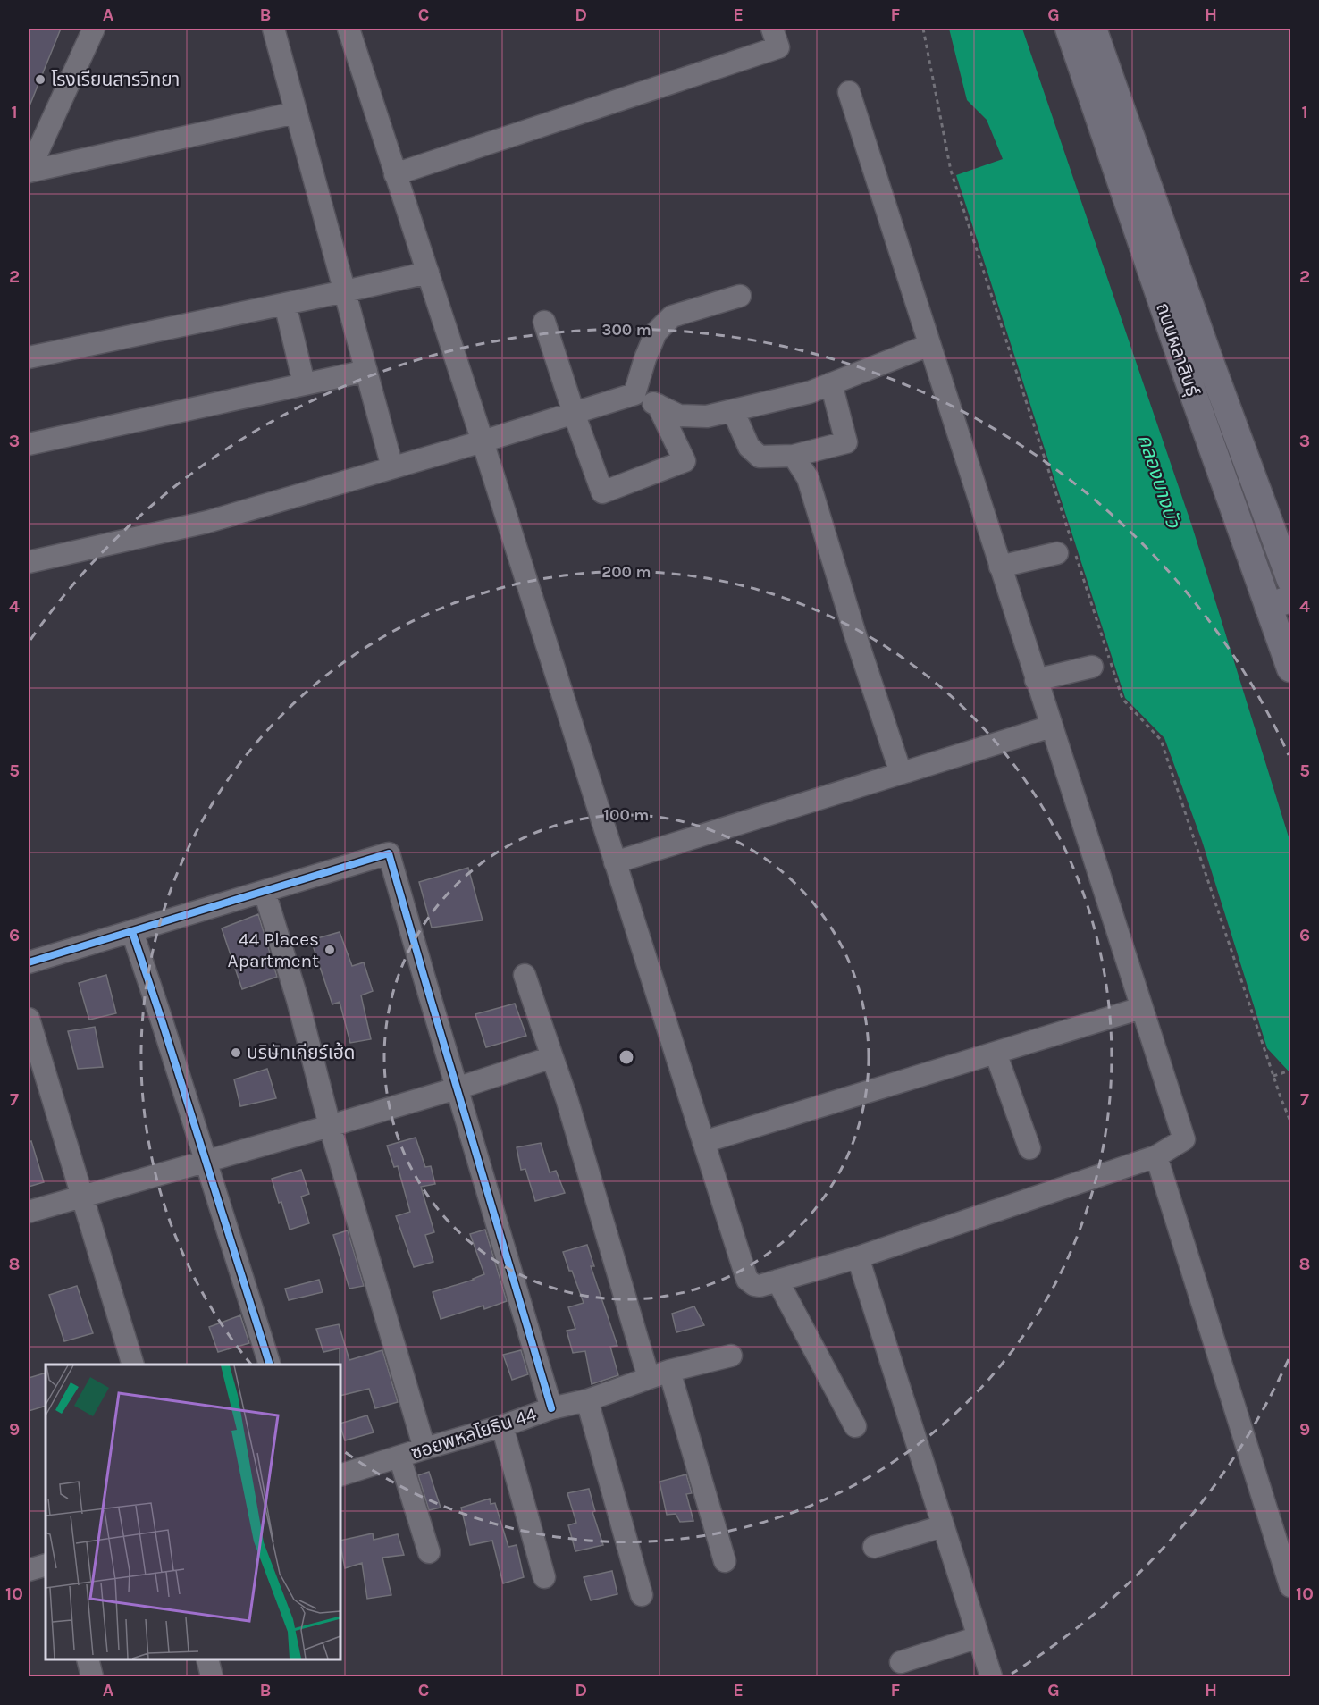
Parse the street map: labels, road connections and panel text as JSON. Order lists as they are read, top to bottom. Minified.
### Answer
{"streets":{"main road":["ถนนผลาสินธุ์"],"street":["ซอยพหลโยธิน 44"]},"water":["คลองบางบัว"],"places":["โรงเรียนสารวิทยา","44 Places Apartment","บริษัทเกียร์เฮ้ด"],"grid":{"columns":["A","B","C","D","E","F","G","H"],"rows":["1","2","3","4","5","6","7","8","9","10"]},"rings":["300 m","200 m","100 m"]}
